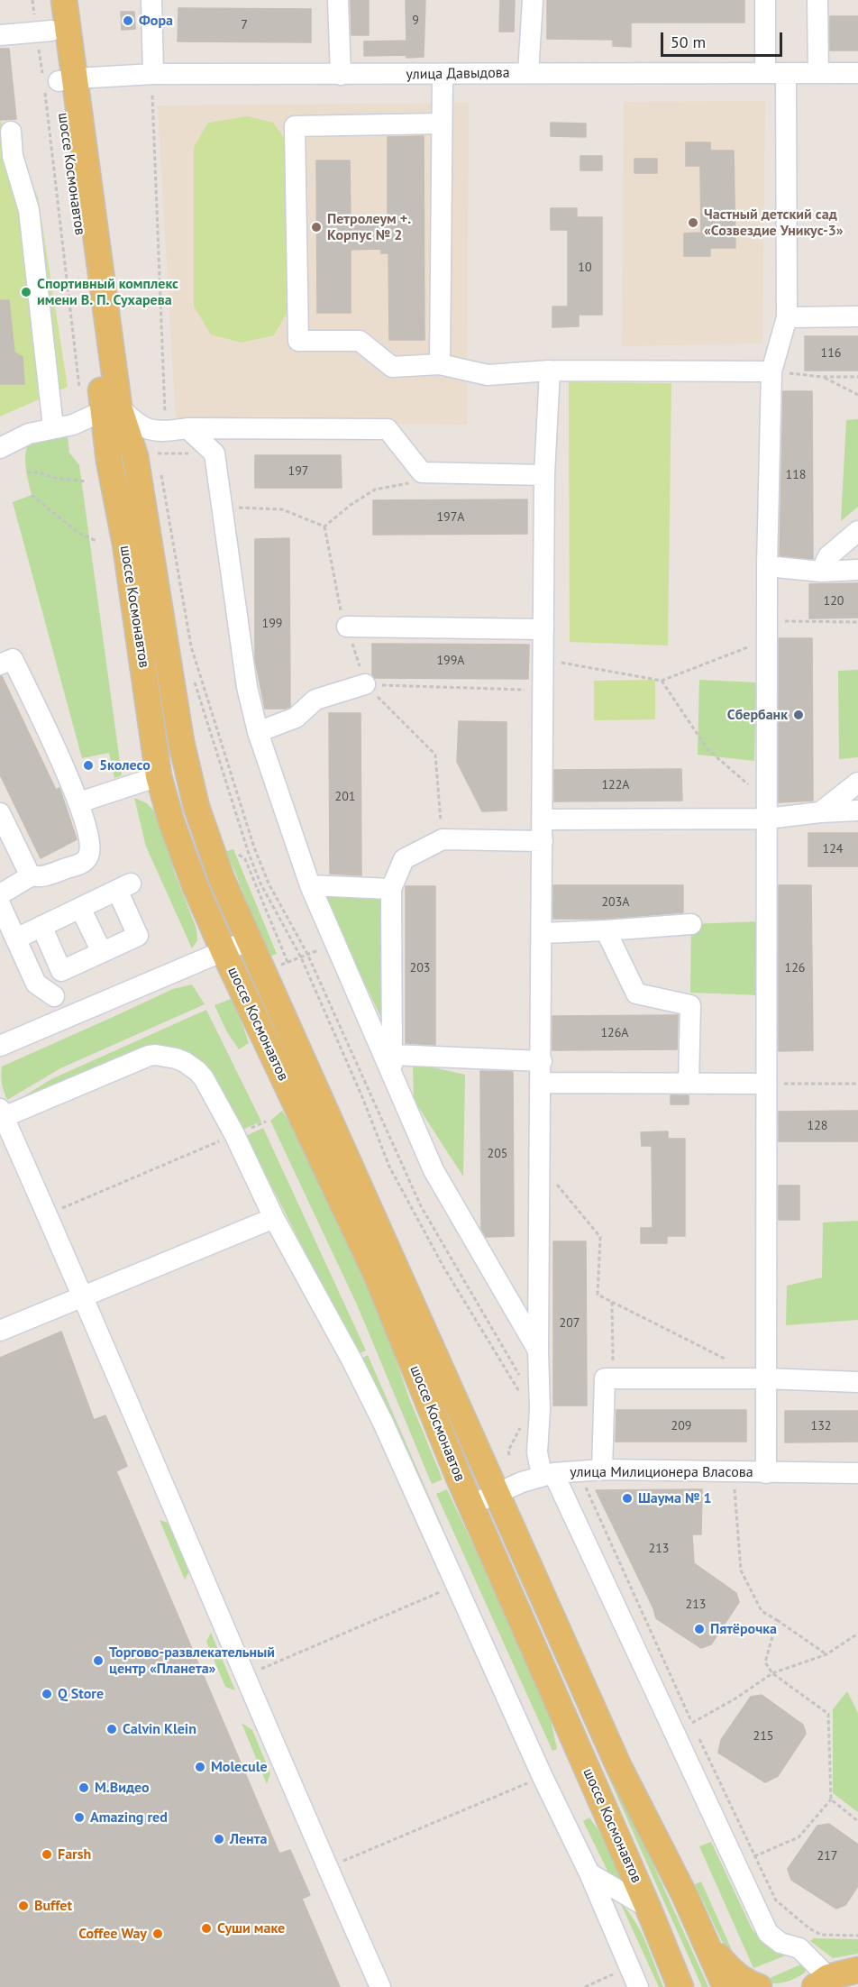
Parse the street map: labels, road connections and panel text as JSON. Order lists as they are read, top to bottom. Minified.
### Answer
{"streets":{"main road":["шоссе Космонавтов"],"street":["улица Давыдова","улица Милиционера Власова"]},"crossings":[["улица Давыдова","шоссе Космонавтов"],["шоссе Космонавтов","улица Милиционера Власова"]],"places":["Фора","Частный детский сад «Созвездие Уникус-3»","Петролеум +. Корпус № 2","Спортивный комплекс имени В. П. Сухарева","Сбербанк","5колесо","Шаума № 1","Пятёрочка","Торгово-развлекательный центр «Планета»","Q Store","Calvin Klein","Molecule","М.Видео","Amazing red","Лента","Farsh","Buffet","Суши маке","Coffee Way"],"house_numbers":["9","7","10","116","197","118","197А","120","199","199А","122А","201","124","203А","203","126","126А","128","205","207","209","132","213","213","215","217"],"scale_bar":"50 m"}
